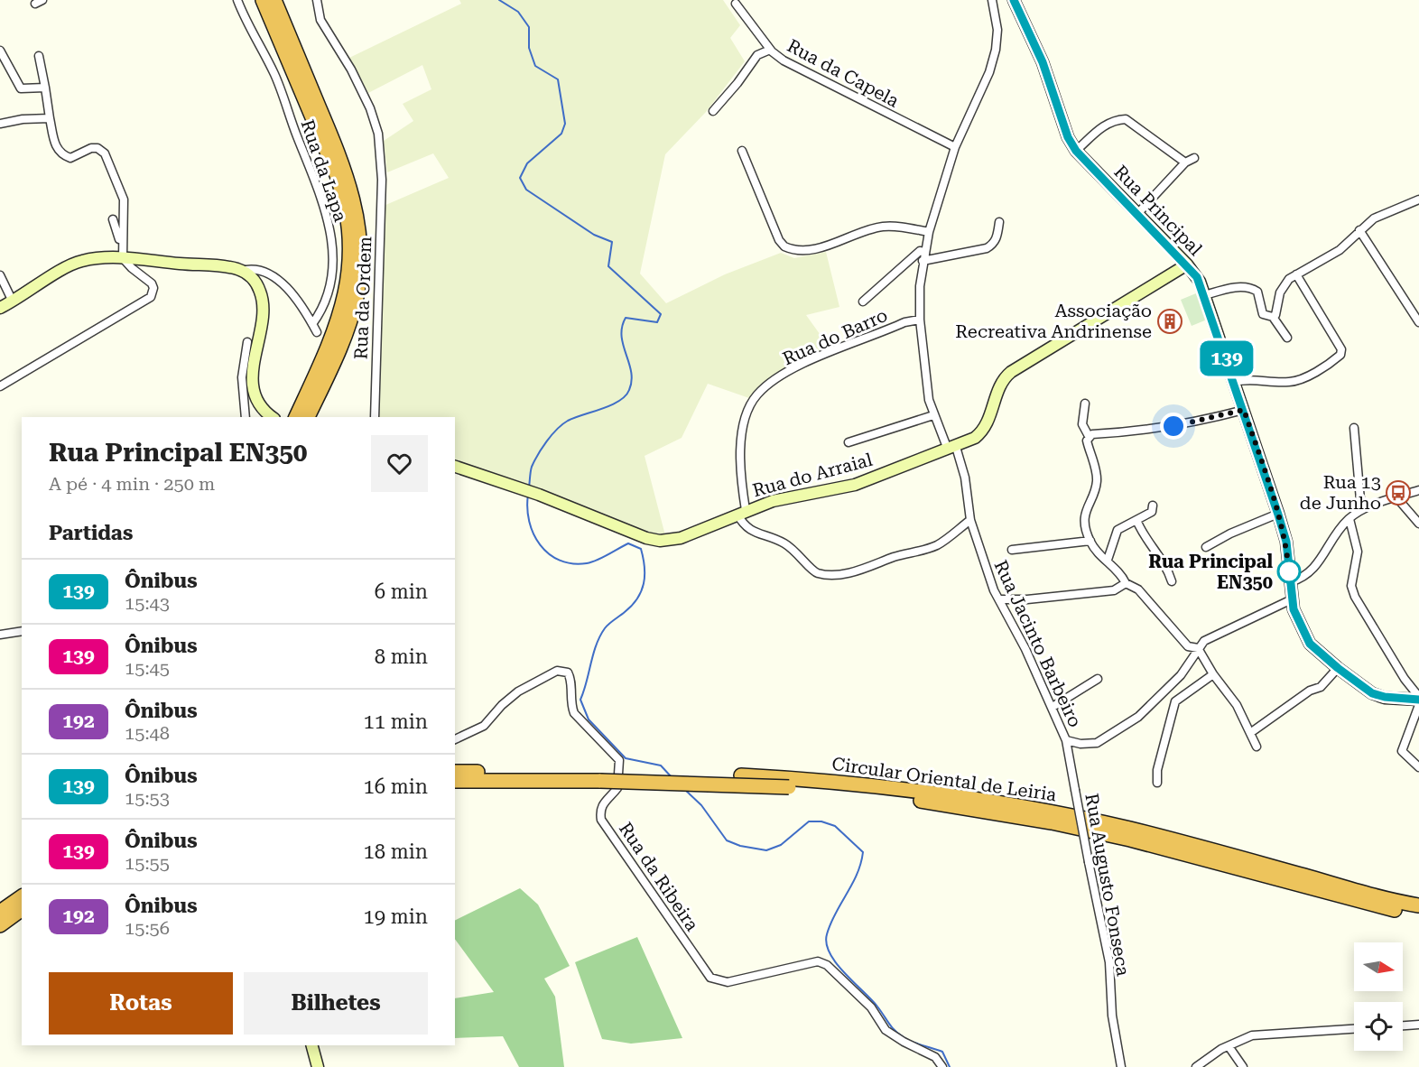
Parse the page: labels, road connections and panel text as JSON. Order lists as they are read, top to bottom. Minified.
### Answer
{"streets":{"highway":["Circular Oriental de Leiria"],"street":["Rua da Capela","Rua da Lapa","Rua Principal","Rua da Ordem","Rua do Barro","Rua do Arraial","Rua Jacinto Barbeiro","Rua da Ribeira","Rua Augusto Fonseca"]},"crossings":[["Rua da Capela","Rua Jacinto Barbeiro"],["Rua Principal","Rua do Arraial"],["Rua Principal","Rua Jacinto Barbeiro"],["Rua do Barro","Rua do Arraial"],["Rua do Barro","Rua Jacinto Barbeiro"],["Rua do Arraial","Rua Jacinto Barbeiro"],["Rua Jacinto Barbeiro","Rua Augusto Fonseca"]],"places":{"building":["Associação Recreativa Andrinense"],"bus stop":["Rua 13 de Junho"],"other":["Rua Principal EN350"]},"lines":["bus line 139"],"north":"right","page":{"on_map":"139","heading":[["Rua Principal EN350","A pé · 4 min · 250 m"],"Partidas"],"list":[{"mark":"139","name":"Ônibus","note":"15:43","value":"6 min"},{"mark":"139","name":"Ônibus","note":"15:45","value":"8 min"},{"mark":"192","name":"Ônibus","note":"15:48","value":"11 min"},{"mark":"139","name":"Ônibus","note":"15:53","value":"16 min"},{"mark":"139","name":"Ônibus","note":"15:55","value":"18 min"},{"mark":"192","name":"Ônibus","note":"15:56","value":"19 min"}],"buttons":["Rotas","Bilhetes"]}}
